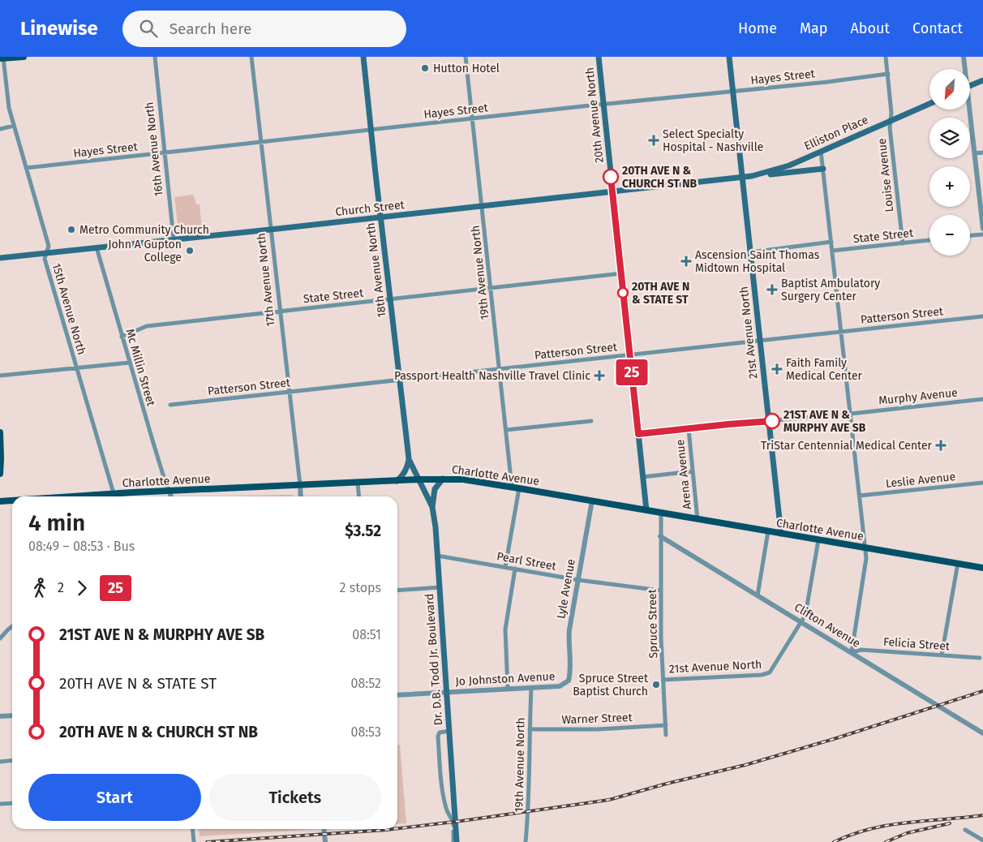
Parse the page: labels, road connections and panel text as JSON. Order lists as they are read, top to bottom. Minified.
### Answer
{"streets":{"main road":["20th Avenue North","Elliston Place","Church Street","18th Avenue North","21st Avenue North","Charlotte Avenue","Dr. D.B. Todd Jr. Boulevard"],"street":["Hayes Street","16th Avenue North","Louise Avenue","State Street","19th Avenue North","17th Avenue North","15th Avenue North","Patterson Street","Mc Millin Street","Murphy Avenue","Arena Avenue","Leslie Avenue","Pearl Street","Lyle Avenue","Spruce Street","Clifton Avenue","Felicia Street","Jo Johnston Avenue","Warner Street"]},"crossings":[["Hayes Street","20th Avenue North"],["Hayes Street","16th Avenue North"],["Hayes Street","Louise Avenue"],["Hayes Street","18th Avenue North"],["Hayes Street","19th Avenue North"],["Hayes Street","17th Avenue North"],["Hayes Street","15th Avenue North"],["Hayes Street","21st Avenue North"],["20th Avenue North","Church Street"],["20th Avenue North","State Street"],["20th Avenue North","Patterson Street"],["20th Avenue North","Murphy Avenue"],["20th Avenue North","Charlotte Avenue"],["Elliston Place","Louise Avenue"],["Elliston Place","Church Street"],["Elliston Place","21st Avenue North"],["16th Avenue North","Church Street"],["Louise Avenue","State Street"],["Church Street","18th Avenue North"],["Church Street","19th Avenue North"],["Church Street","17th Avenue North"],["Church Street","15th Avenue North"],["Church Street","21st Avenue North"],["Church Street","Mc Millin Street"],["State Street","18th Avenue North"],["State Street","19th Avenue North"],["State Street","17th Avenue North"],["State Street","Mc Millin Street"],["18th Avenue North","Patterson Street"],["18th Avenue North","Charlotte Avenue"],["18th Avenue North","Dr. D.B. Todd Jr. Boulevard"],["19th Avenue North","Patterson Street"],["19th Avenue North","Charlotte Avenue"],["19th Avenue North","Jo Johnston Avenue"],["19th Avenue North","Warner Street"],["17th Avenue North","Patterson Street"],["17th Avenue North","Charlotte Avenue"],["15th Avenue North","Charlotte Avenue"],["Patterson Street","21st Avenue North"],["21st Avenue North","Murphy Avenue"],["21st Avenue North","Charlotte Avenue"],["21st Avenue North","Spruce Street"],["21st Avenue North","Clifton Avenue"],["Mc Millin Street","Charlotte Avenue"],["Murphy Avenue","Arena Avenue"],["Arena Avenue","Charlotte Avenue"],["Charlotte Avenue","Lyle Avenue"],["Charlotte Avenue","Spruce Street"],["Charlotte Avenue","Dr. D.B. Todd Jr. Boulevard"],["Pearl Street","Lyle Avenue"],["Pearl Street","Spruce Street"],["Pearl Street","Dr. D.B. Todd Jr. Boulevard"],["Lyle Avenue","Jo Johnston Avenue"],["Spruce Street","Clifton Avenue"],["Spruce Street","Warner Street"],["Clifton Avenue","Felicia Street"],["Dr. D.B. Todd Jr. Boulevard","Jo Johnston Avenue"]],"places":{"other":["Hutton Hotel","20TH AVE N & CHURCH ST NB","Metro Community Church","John A Gupton College","20TH AVE N & STATE ST","21ST AVE N & MURPHY AVE SB","Spruce Street Baptist Church"],"health":["Select Specialty Hospital - Nashville","Ascension Saint Thomas Midtown Hospital","Baptist Ambulatory Surgery Center","Faith Family Medical Center","Passport Health Nashville Travel Clinic","TriStar Centennial Medical Center"]},"lines":["bus line 25"],"north":"bottom left","page":{"header":"Linewise","search":"Search here","nav":["Home","Map","About","Contact"],"on_map":"25","map_buttons":["+","−"],"heading":["4 min","08:49 – 08:53 · Bus","$3.52"],"legs":["2","25","2 stops"],"list":[{"name":"21ST AVE N & MURPHY AVE SB","value":"08:51"},{"name":"20TH AVE N & STATE ST","value":"08:52"},{"name":"20TH AVE N & CHURCH ST NB","value":"08:53"}],"buttons":["Start","Tickets"]}}
